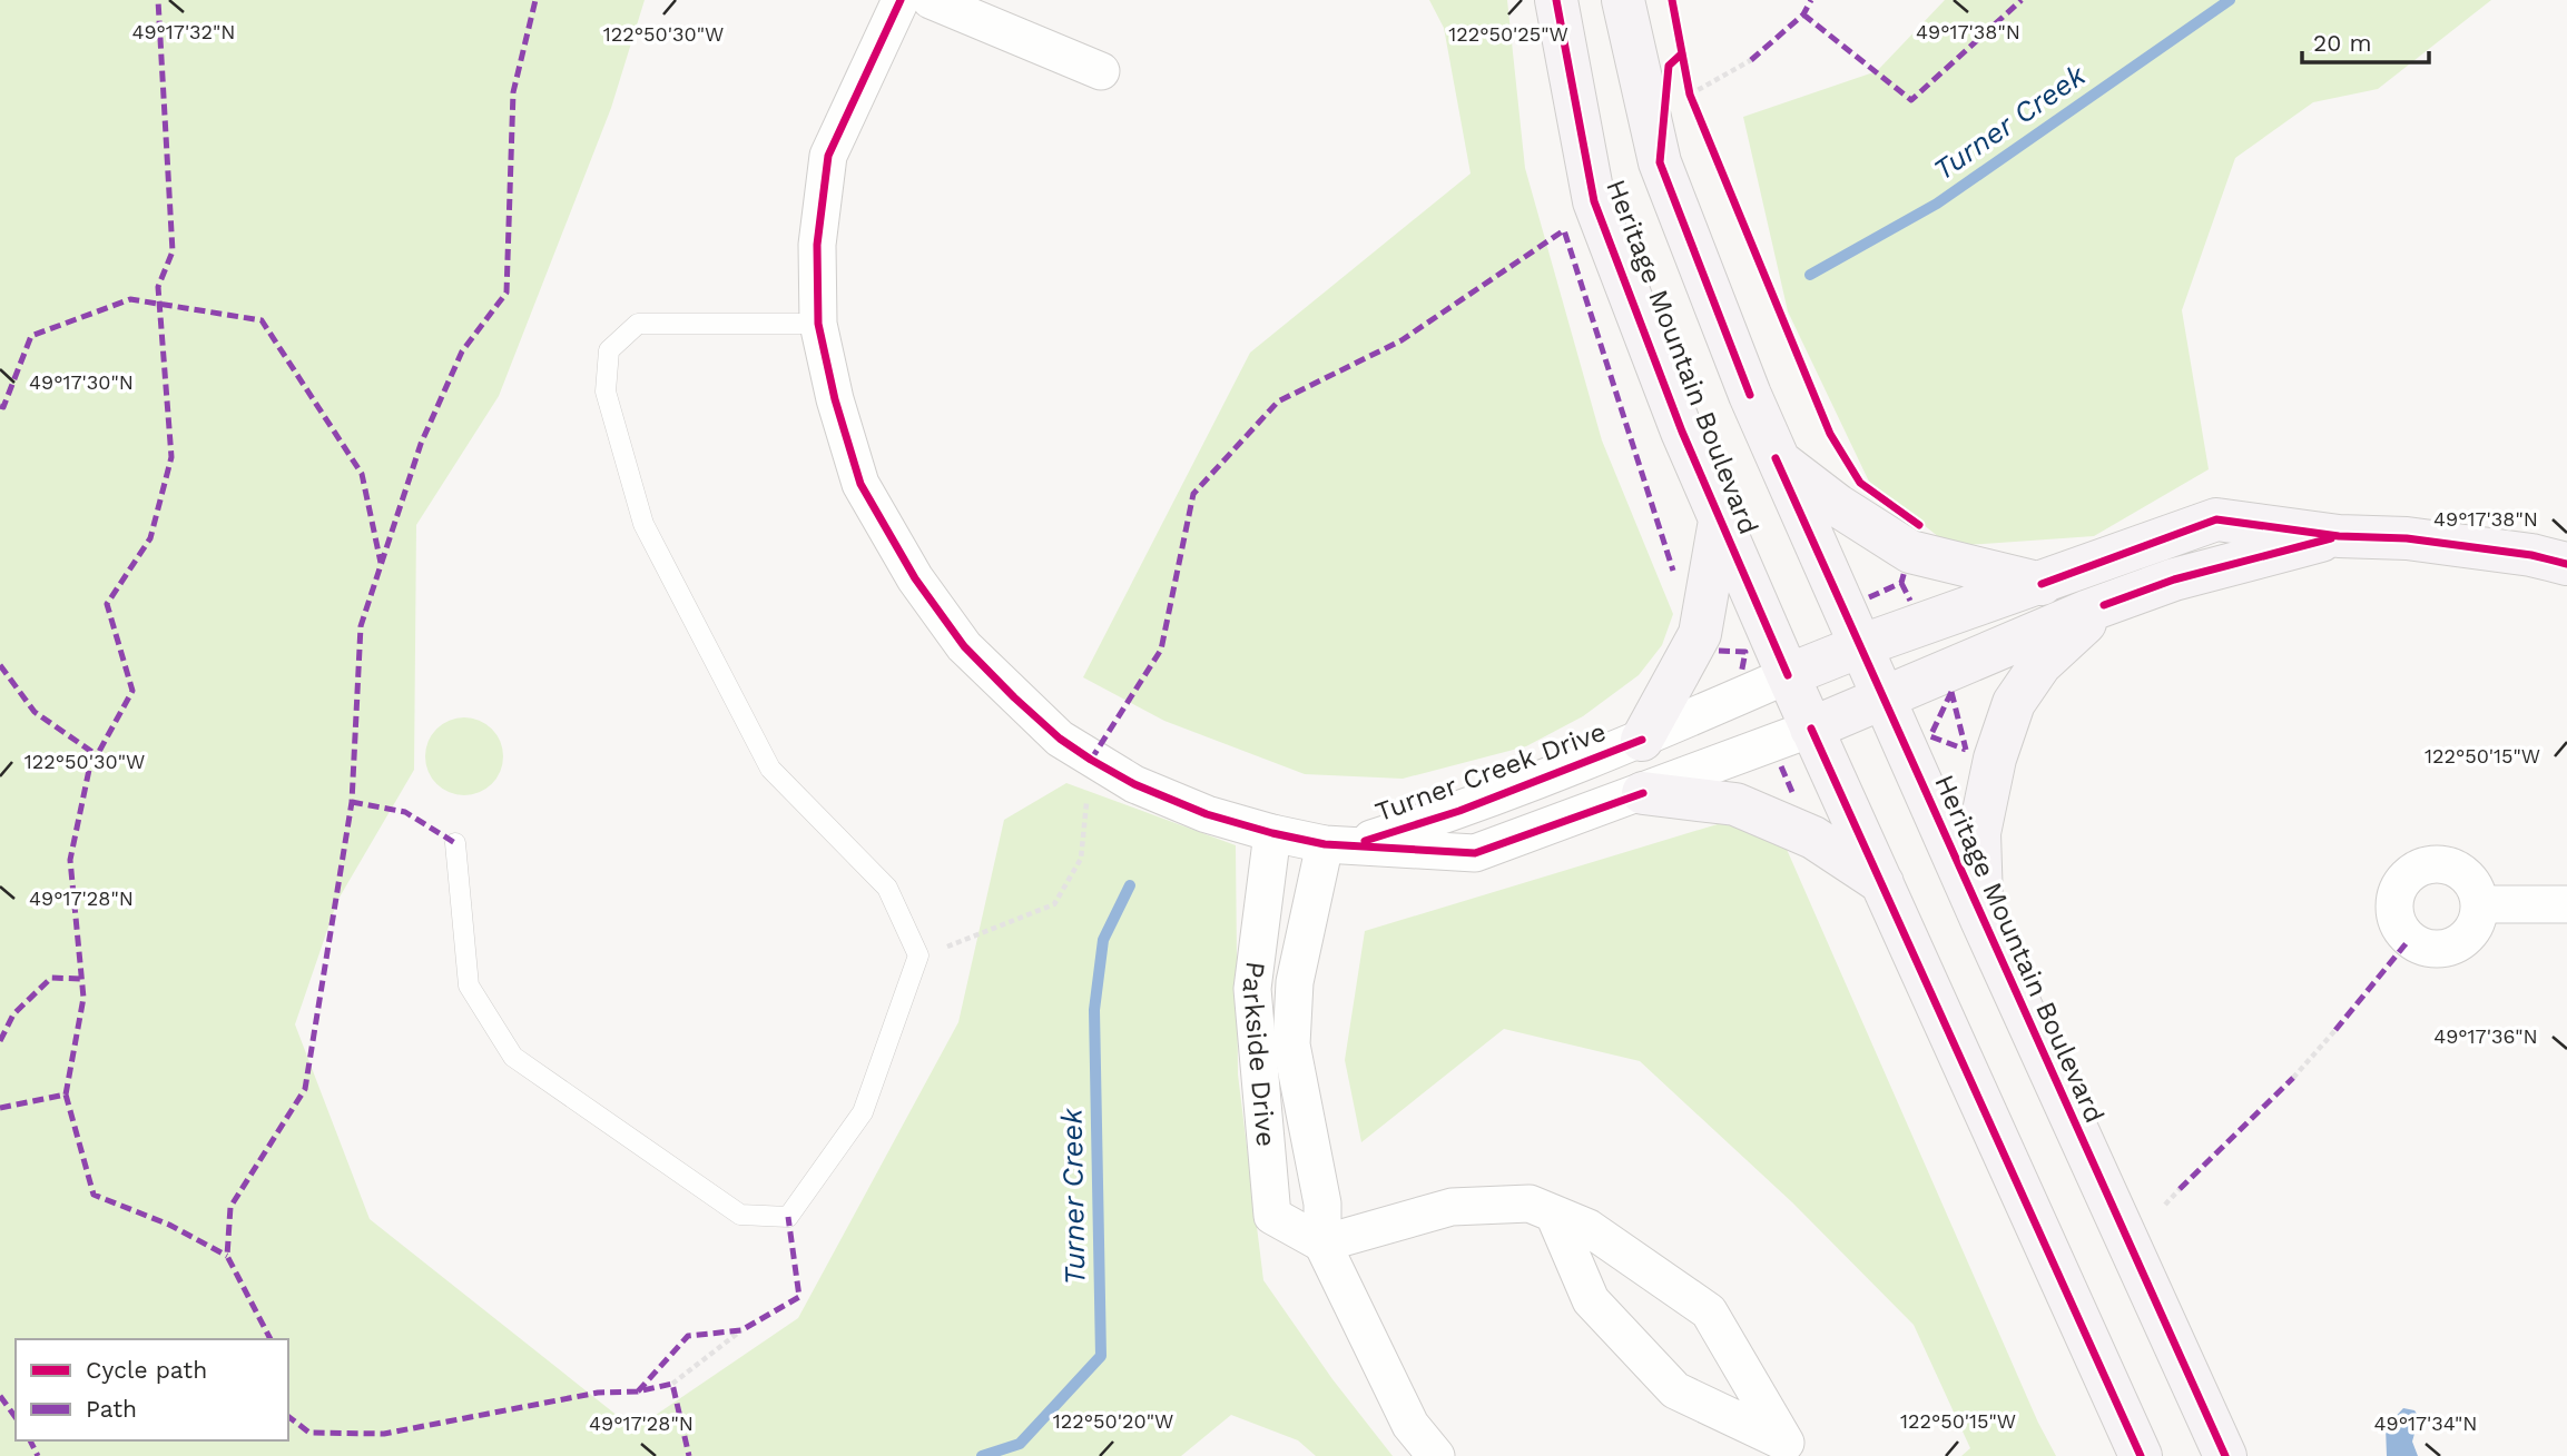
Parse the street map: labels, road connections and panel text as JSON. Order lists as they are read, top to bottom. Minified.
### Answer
{"streets":{"main road":["Heritage Mountain Boulevard","Turner Creek Drive"],"street":["Parkside Drive"]},"crossings":[["Heritage Mountain Boulevard","Turner Creek Drive"],["Turner Creek Drive","Parkside Drive"]],"water":["Turner Creek"],"legend":["Cycle path","Path"],"scale_bar":"20 m","coordinates":["49°17'32\"N","49°17'38\"N","122°50'30\"W","122°50'25\"W","49°17'30\"N","122°50'15\"W","49°17'28\"N","49°17'36\"N","122°50'20\"W","49°17'34\"N"]}
